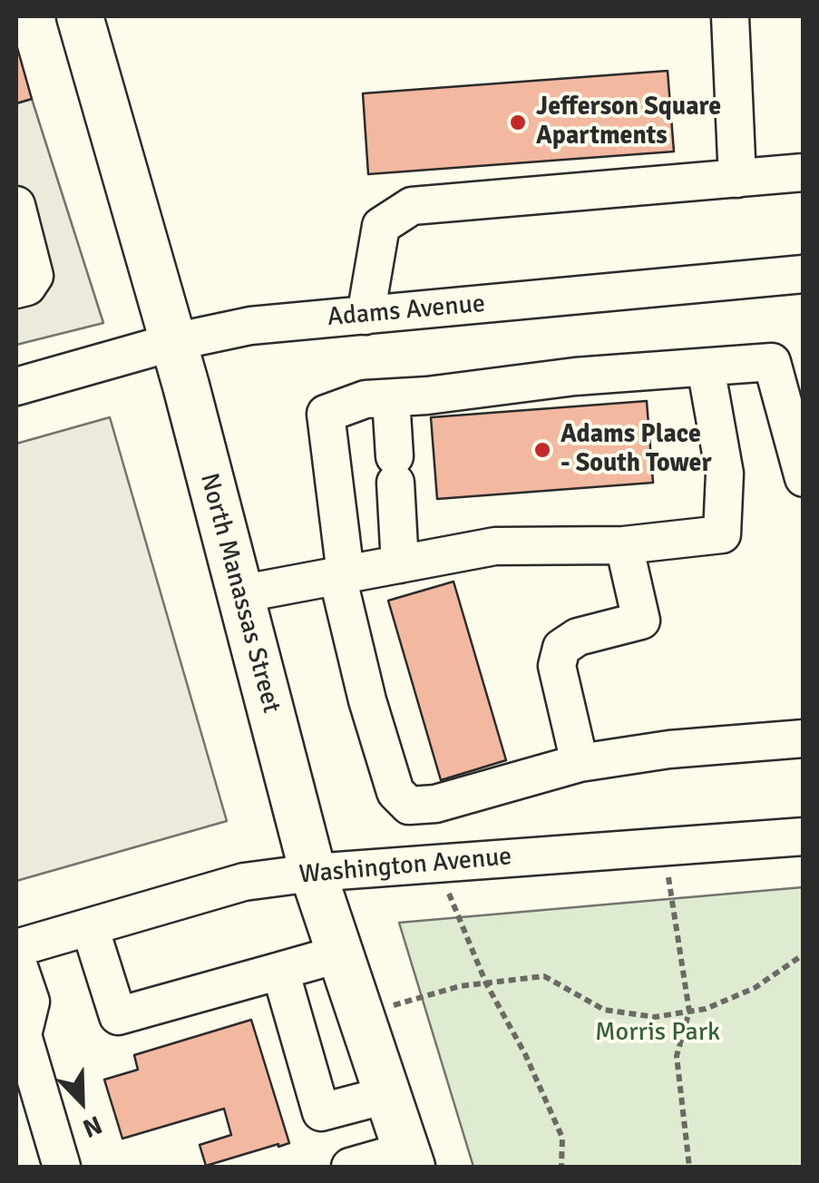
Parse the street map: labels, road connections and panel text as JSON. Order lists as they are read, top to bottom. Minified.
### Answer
{"streets":{"main road":["North Manassas Street"],"street":["Adams Avenue","Washington Avenue"]},"crossings":[["Adams Avenue","North Manassas Street"],["North Manassas Street","Washington Avenue"]],"parks":["Morris Park"],"places":["Jefferson Square Apartments","Adams Place - South Tower"],"north":"bottom right"}
